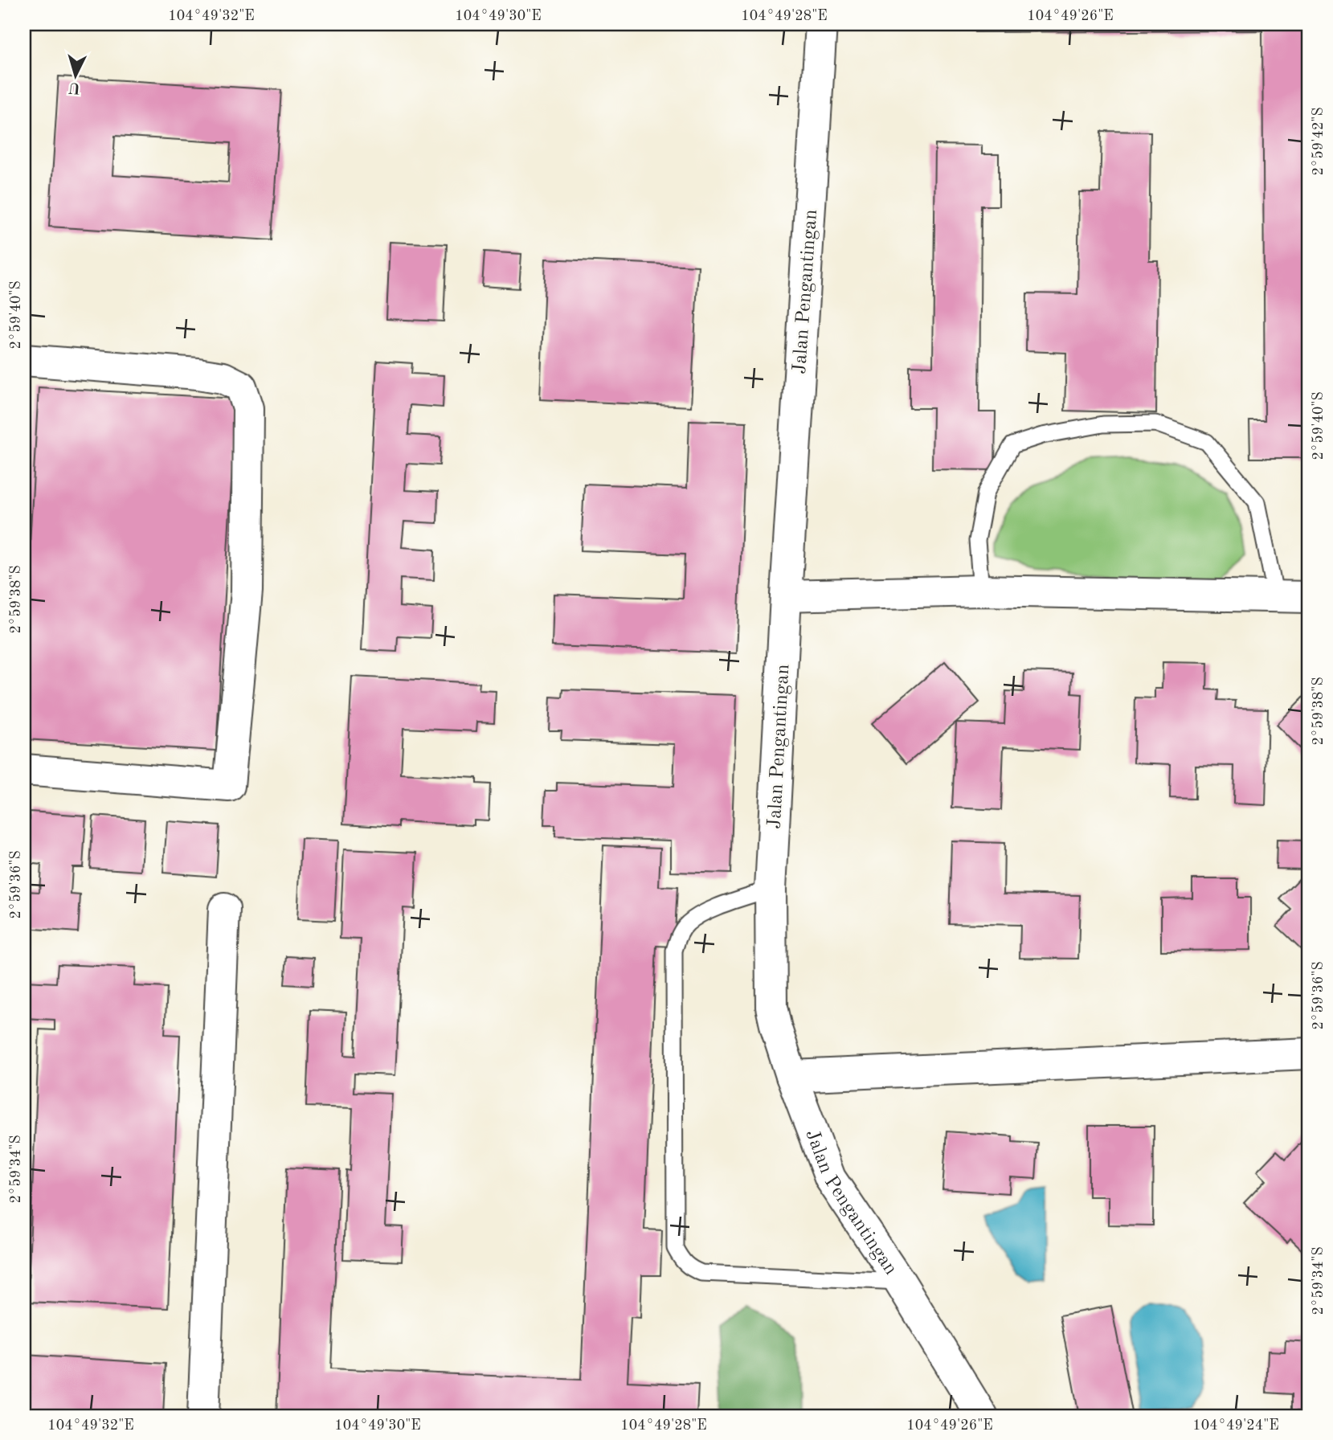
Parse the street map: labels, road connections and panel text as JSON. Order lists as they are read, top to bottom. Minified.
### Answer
{"streets":{"street":["Jalan Pengantingan"]},"north":"bottom","coordinates":["104°49'32\"E","104°49'30\"E","104°49'28\"E","104°49'26\"E","2°59'42\"S","2°59'40\"S","2°59'38\"S","2°59'36\"S","2°59'34\"S","104°49'24\"E"]}
